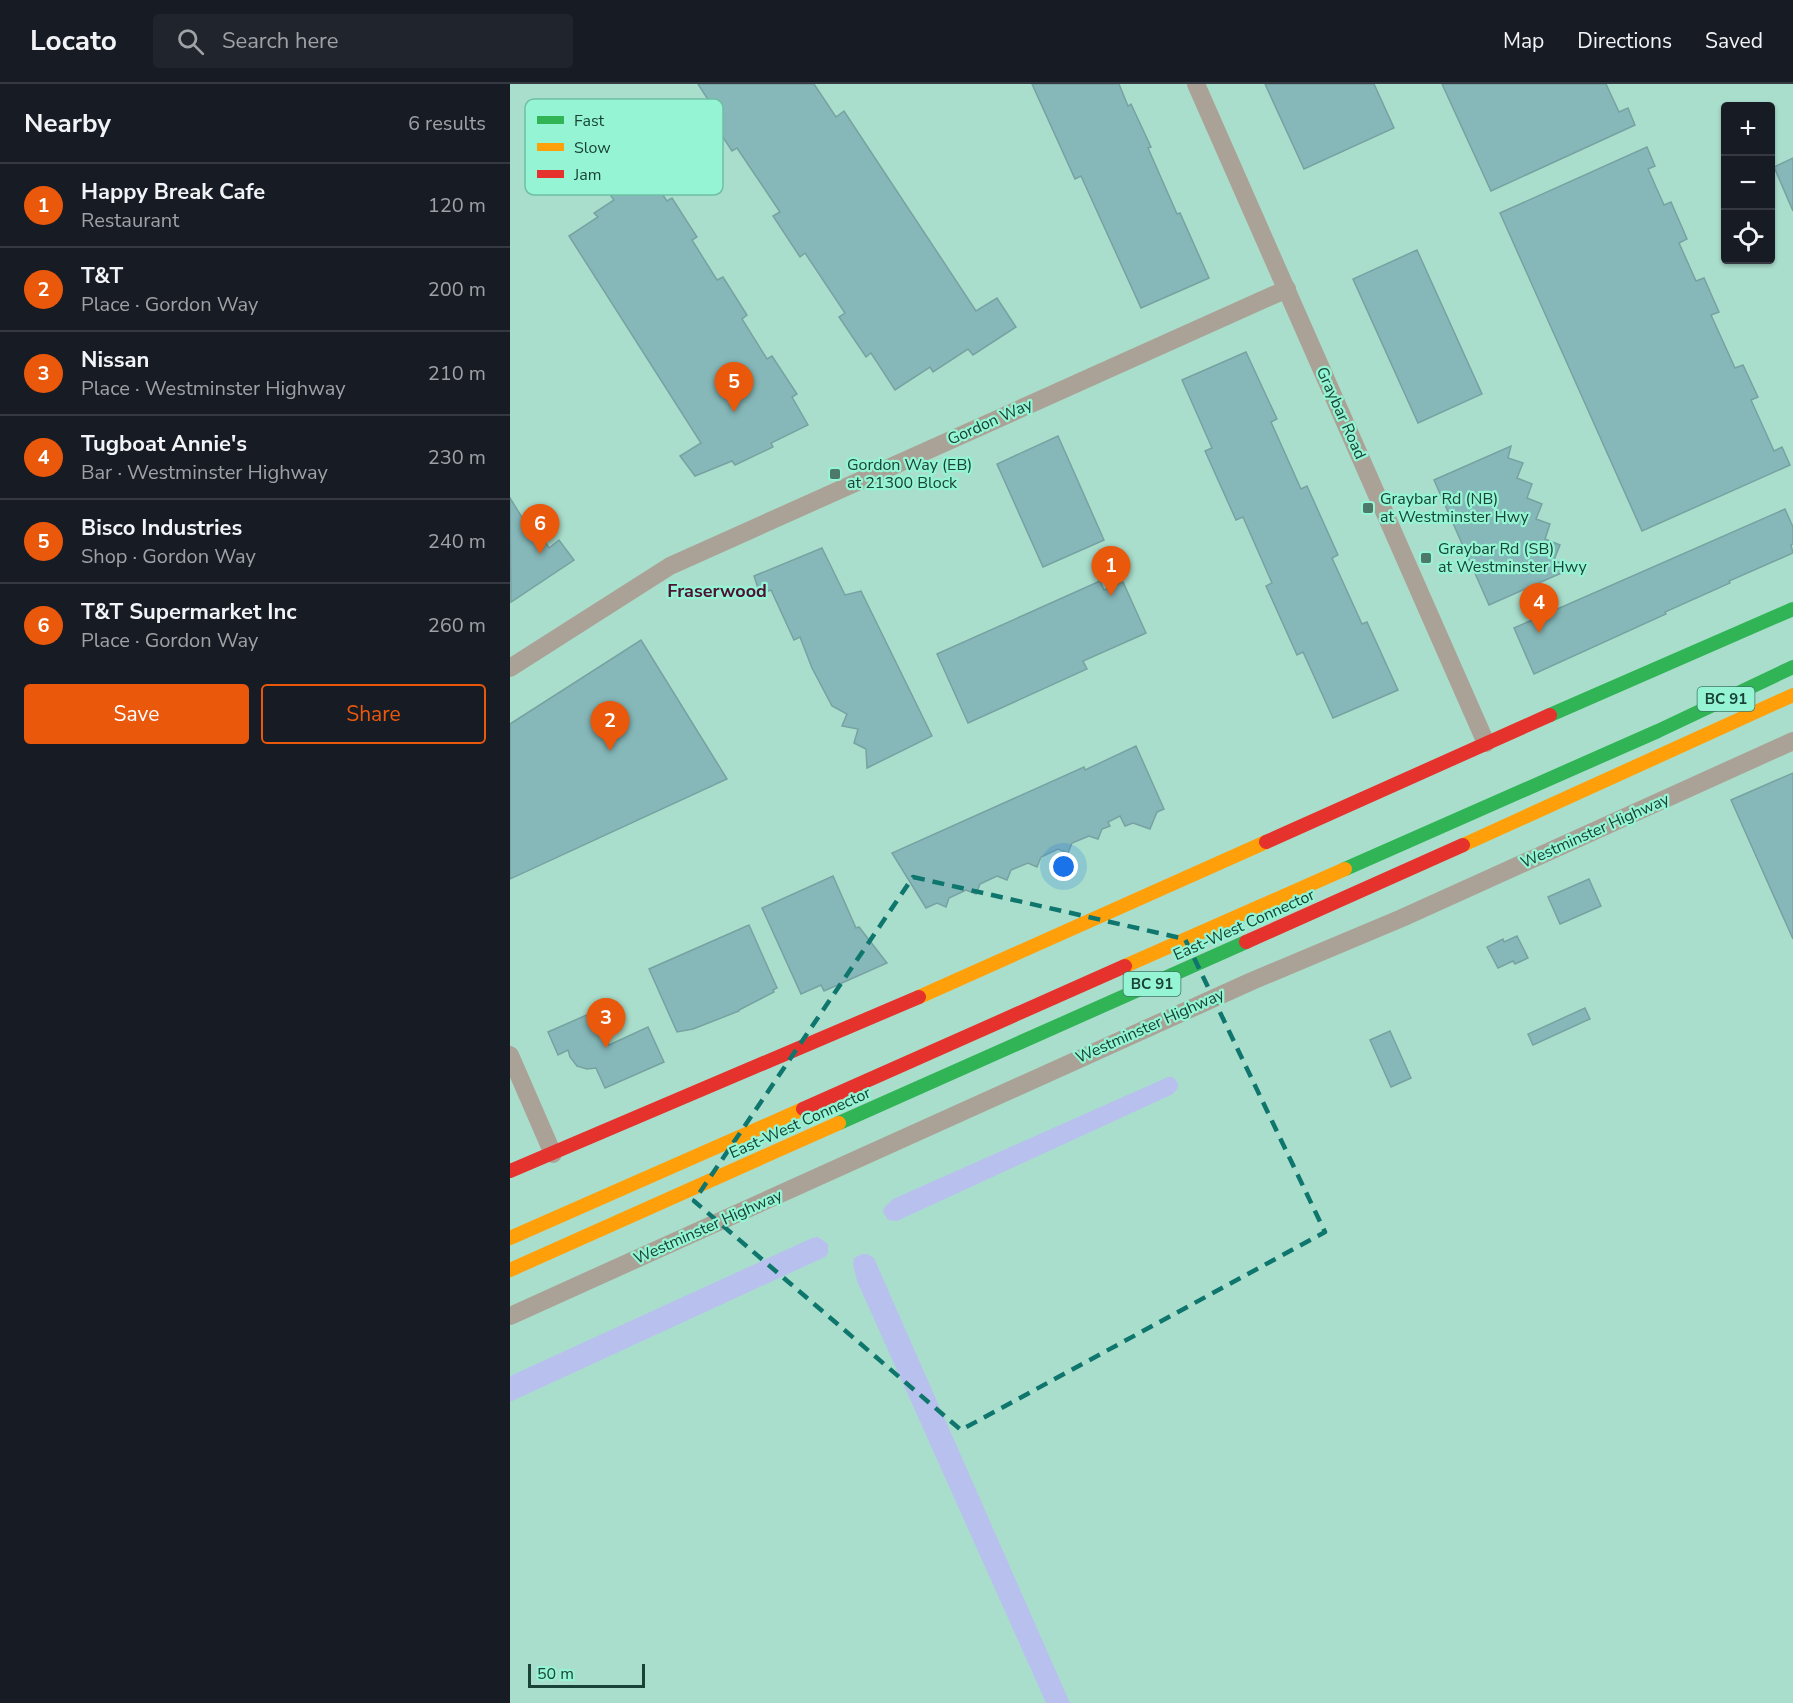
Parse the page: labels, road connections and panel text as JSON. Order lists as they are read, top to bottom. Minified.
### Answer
{"streets":{"main road":["BC 91","East-West Connector"],"street":["Graybar Road","Gordon Way","Westminster Highway"]},"crossings":[["Graybar Road","Gordon Way"]],"districts":["Fraserwood"],"places":{"transit":["Gordon Way (EB) at 21300 Block","Graybar Rd (NB) at Westminster Hwy","Graybar Rd (SB) at Westminster Hwy"]},"legend":["Fast","Slow","Jam"],"scale_bar":"50 m","page":{"header":"Locato","search":"Search here","nav":["Map","Directions","Saved"],"heading":["Nearby","6 results"],"map_buttons":["+","−"],"list":[{"mark":"1","name":"Happy Break Cafe","note":"Restaurant","value":"120 m"},{"mark":"2","name":"T&T","note":"Place · Gordon Way","value":"200 m"},{"mark":"3","name":"Nissan","note":"Place · Westminster Highway","value":"210 m"},{"mark":"4","name":"Tugboat Annie's","note":"Bar · Westminster Highway","value":"230 m"},{"mark":"5","name":"Bisco Industries","note":"Shop · Gordon Way","value":"240 m"},{"mark":"6","name":"T&T Supermarket Inc","note":"Place · Gordon Way","value":"260 m"}],"pins":["5","6","1","4","2","3"],"buttons":["Save","Share"],"scale":"50 m"}}
